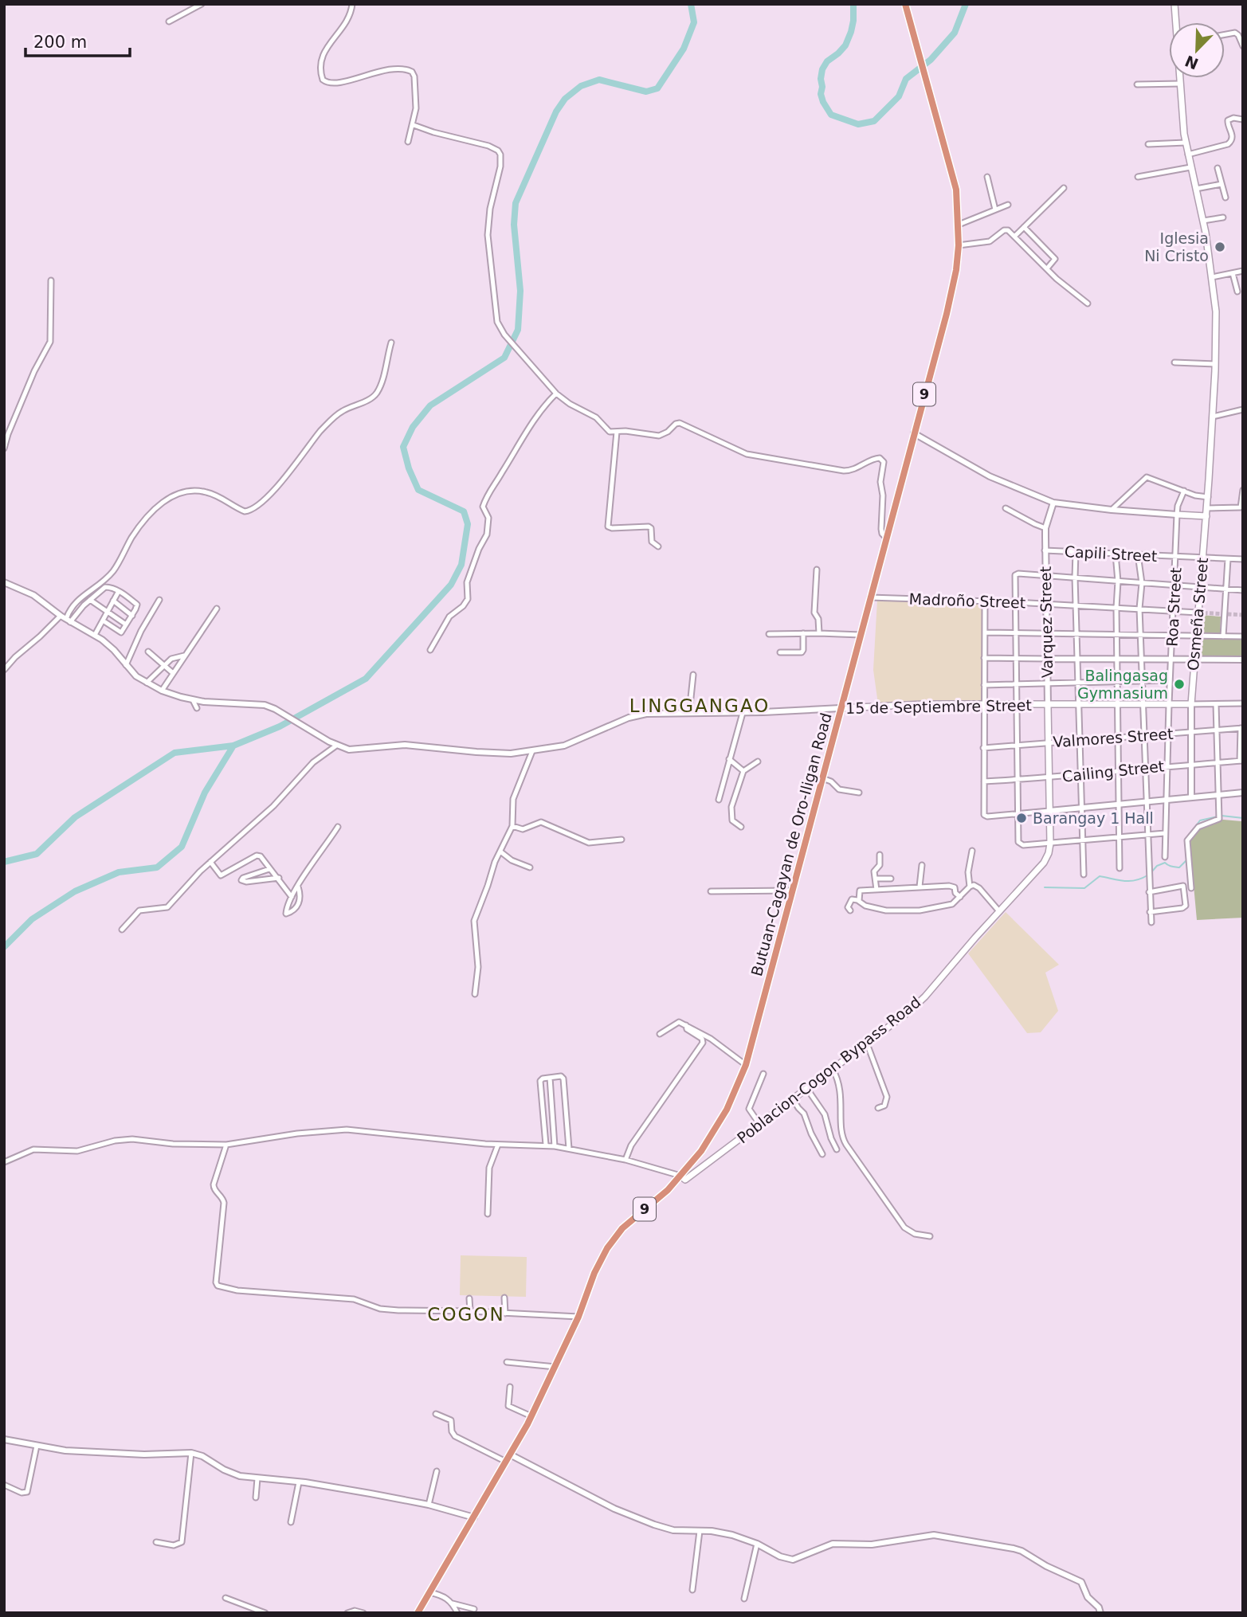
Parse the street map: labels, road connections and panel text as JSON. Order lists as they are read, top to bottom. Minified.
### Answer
{"streets":{"highway":["9","Butuan-Cagayan de Oro-Iligan Road"],"main road":["Osmeña Street","Varquez Street","15 de Septiembre Street","Poblacion-Cogon Bypass Road"],"street":["Capili Street","Madroño Street","Roa Street","Valmores Street","Cailing Street"]},"crossings":[["Capili Street","Roa Street"],["Capili Street","Osmeña Street"],["Capili Street","Varquez Street"],["Madroño Street","Roa Street"],["Madroño Street","Osmeña Street"],["Madroño Street","Varquez Street"],["Madroño Street","Butuan-Cagayan de Oro-Iligan Road"],["Roa Street","15 de Septiembre Street"],["Roa Street","Valmores Street"],["Roa Street","Cailing Street"],["Osmeña Street","15 de Septiembre Street"],["Osmeña Street","Valmores Street"],["Osmeña Street","Cailing Street"],["Varquez Street","15 de Septiembre Street"],["Varquez Street","Valmores Street"],["Varquez Street","Cailing Street"],["Varquez Street","Poblacion-Cogon Bypass Road"],["15 de Septiembre Street","Butuan-Cagayan de Oro-Iligan Road"],["Butuan-Cagayan de Oro-Iligan Road","Poblacion-Cogon Bypass Road"]],"districts":["LINGGANGAO","COGON"],"places":["Iglesia Ni Cristo","Balingasag Gymnasium","Barangay 1 Hall"],"scale_bar":"200 m","north":"bottom left"}
